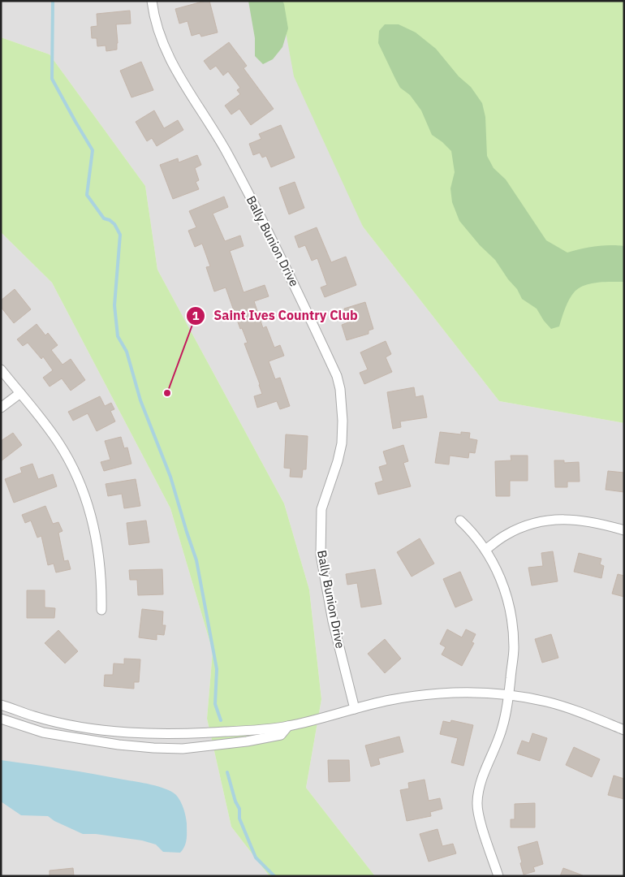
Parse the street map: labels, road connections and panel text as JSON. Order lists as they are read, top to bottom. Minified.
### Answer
{"streets":{"street":["Bally Bunion Drive"]},"places":["Saint Ives Country Club"]}
